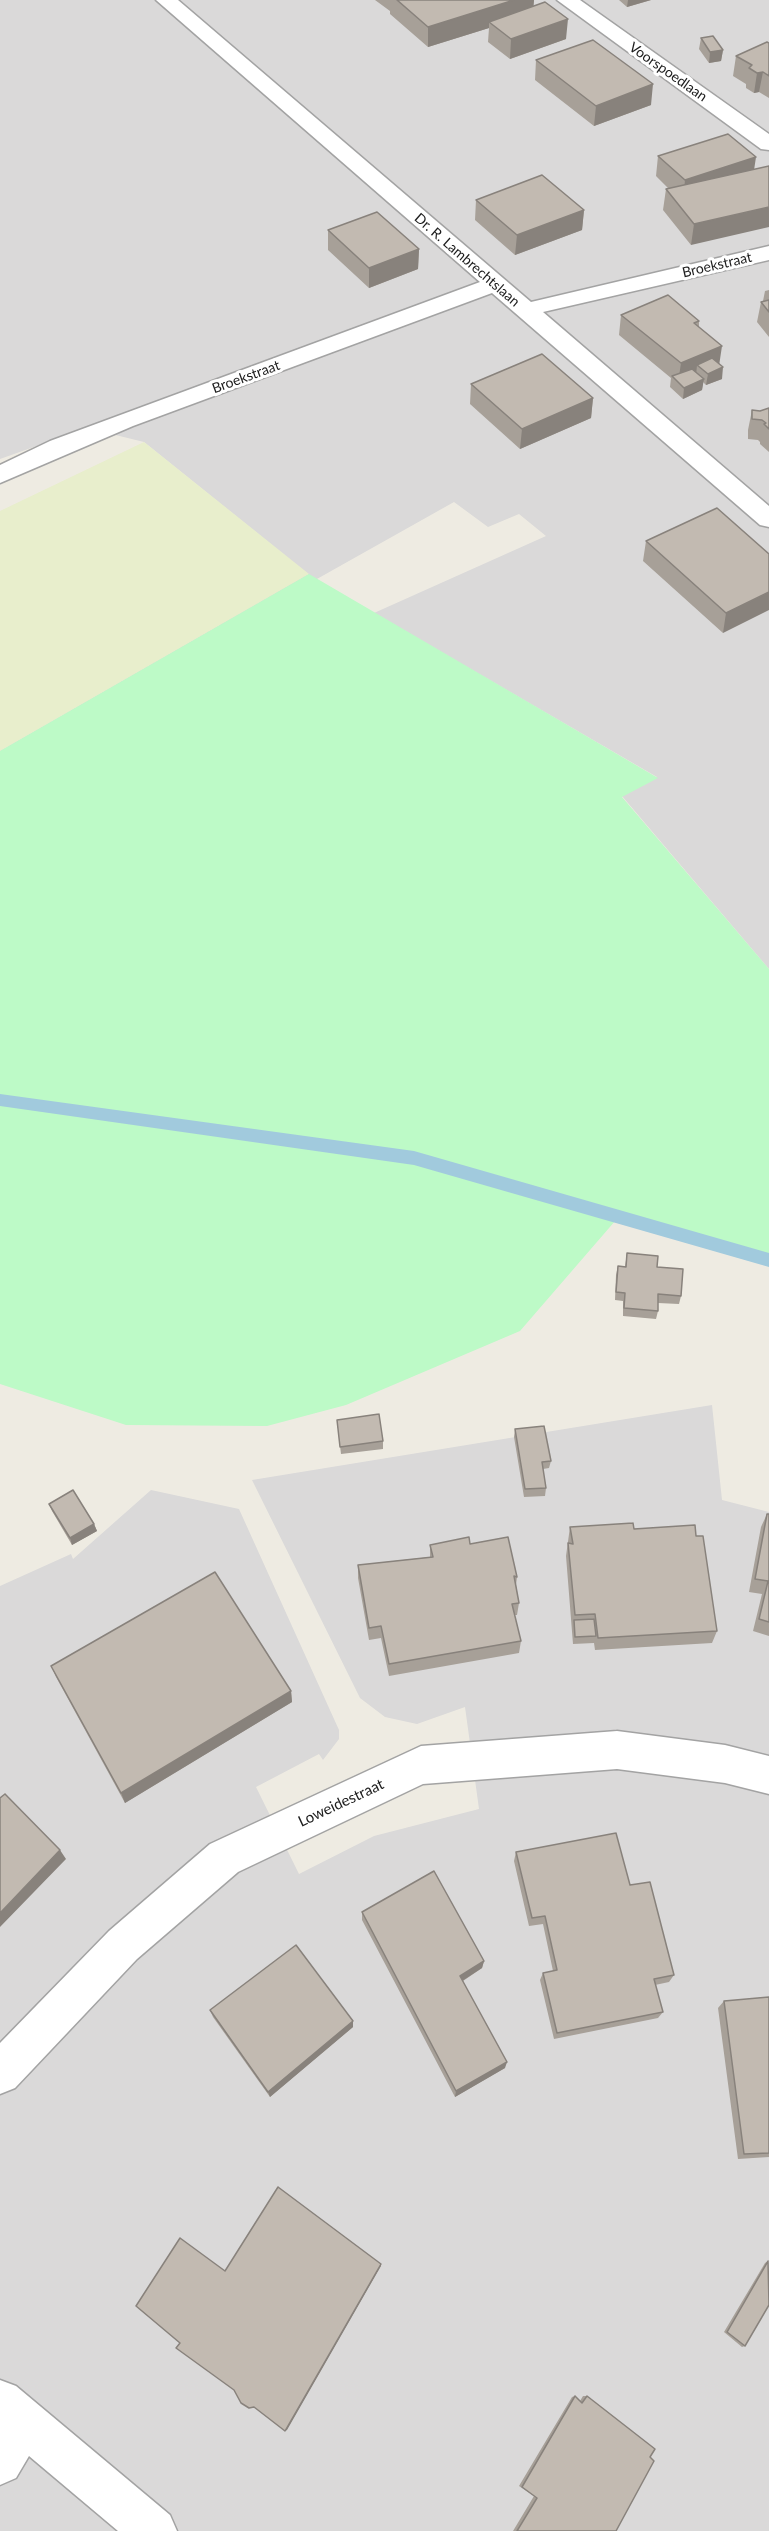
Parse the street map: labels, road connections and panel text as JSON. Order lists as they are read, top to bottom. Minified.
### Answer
{"streets":{"street":["Voorspoedlaan","Dr. R. Lambrechtslaan","Broekstraat","Loweidestraat"]},"crossings":[["Dr. R. Lambrechtslaan","Broekstraat"]]}
